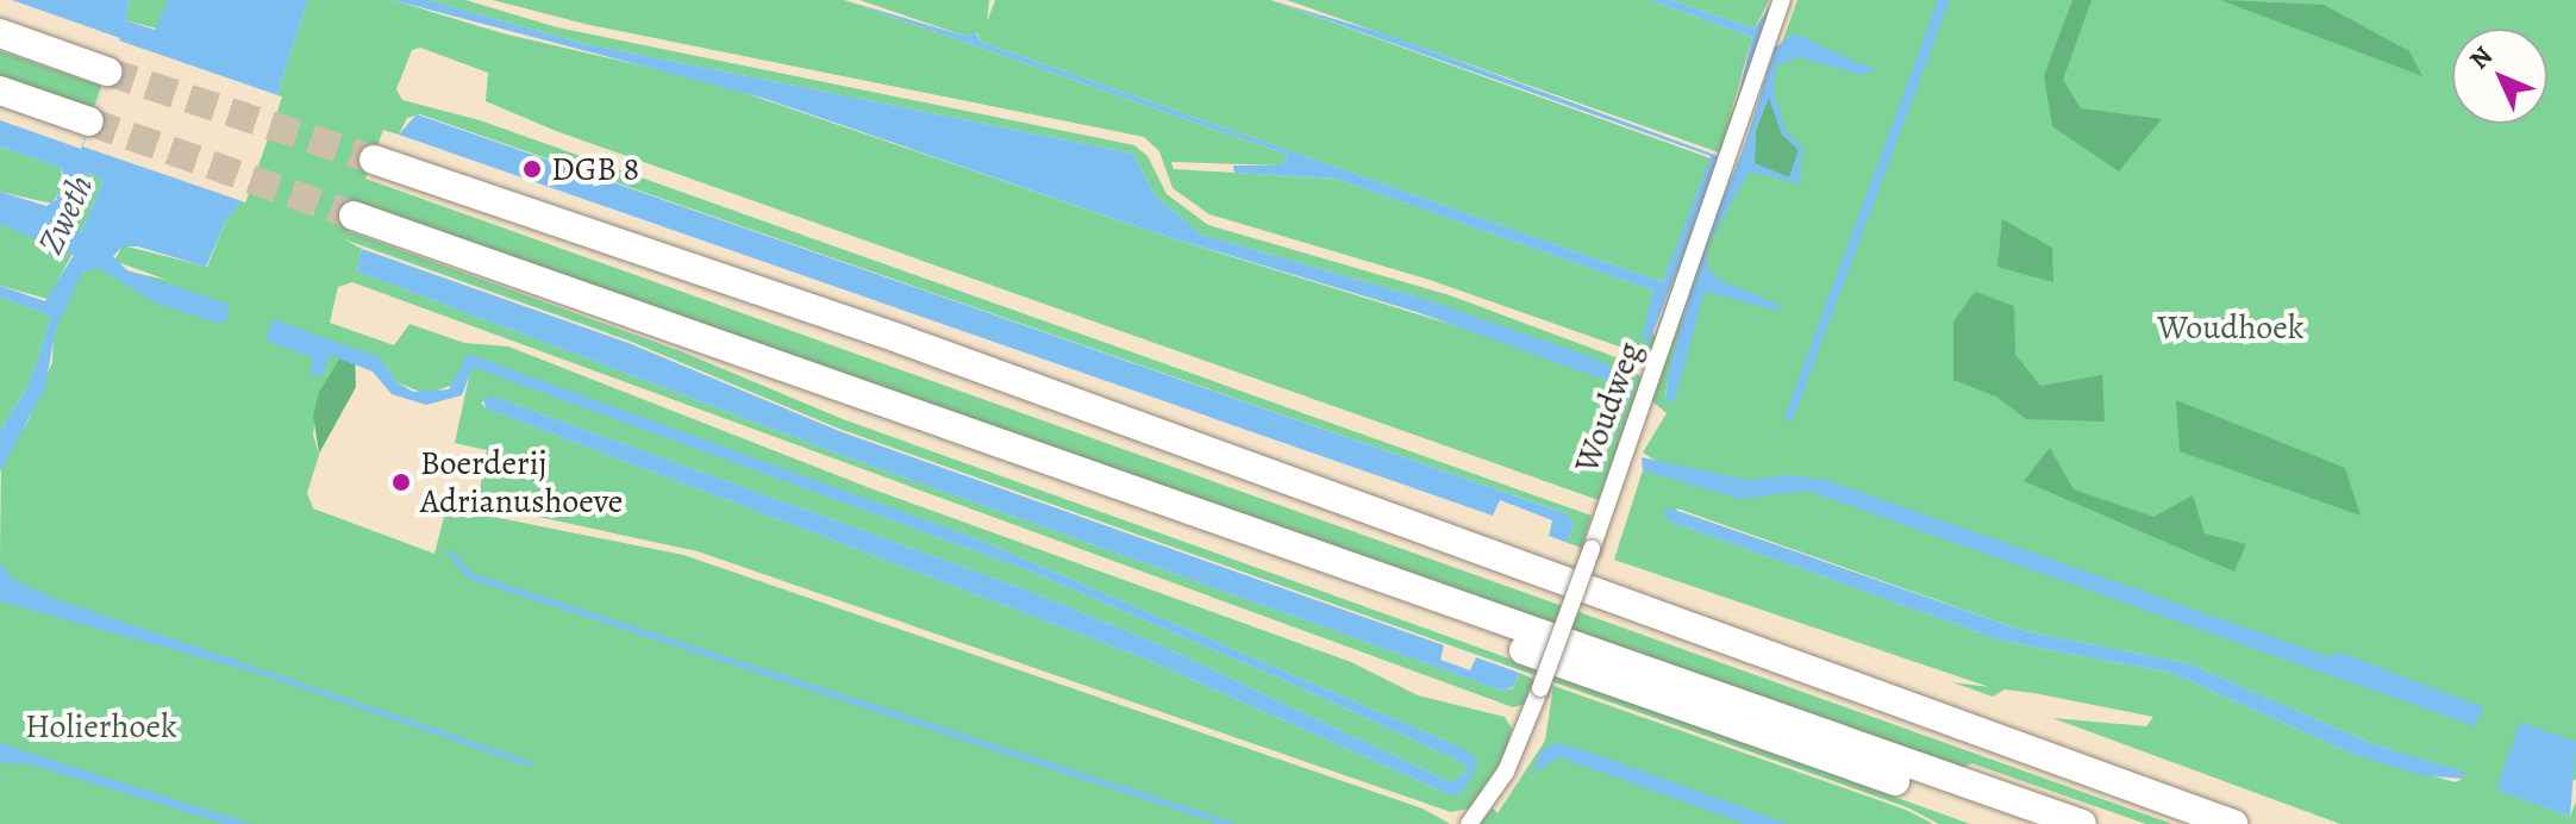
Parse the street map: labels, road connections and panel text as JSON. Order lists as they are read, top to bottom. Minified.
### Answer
{"streets":{"street":["Woudweg"]},"water":["Zweth"],"parks":["Woudhoek","Holierhoek"],"places":["DGB 8","Boerderij Adrianushoeve"],"north":"top left"}
